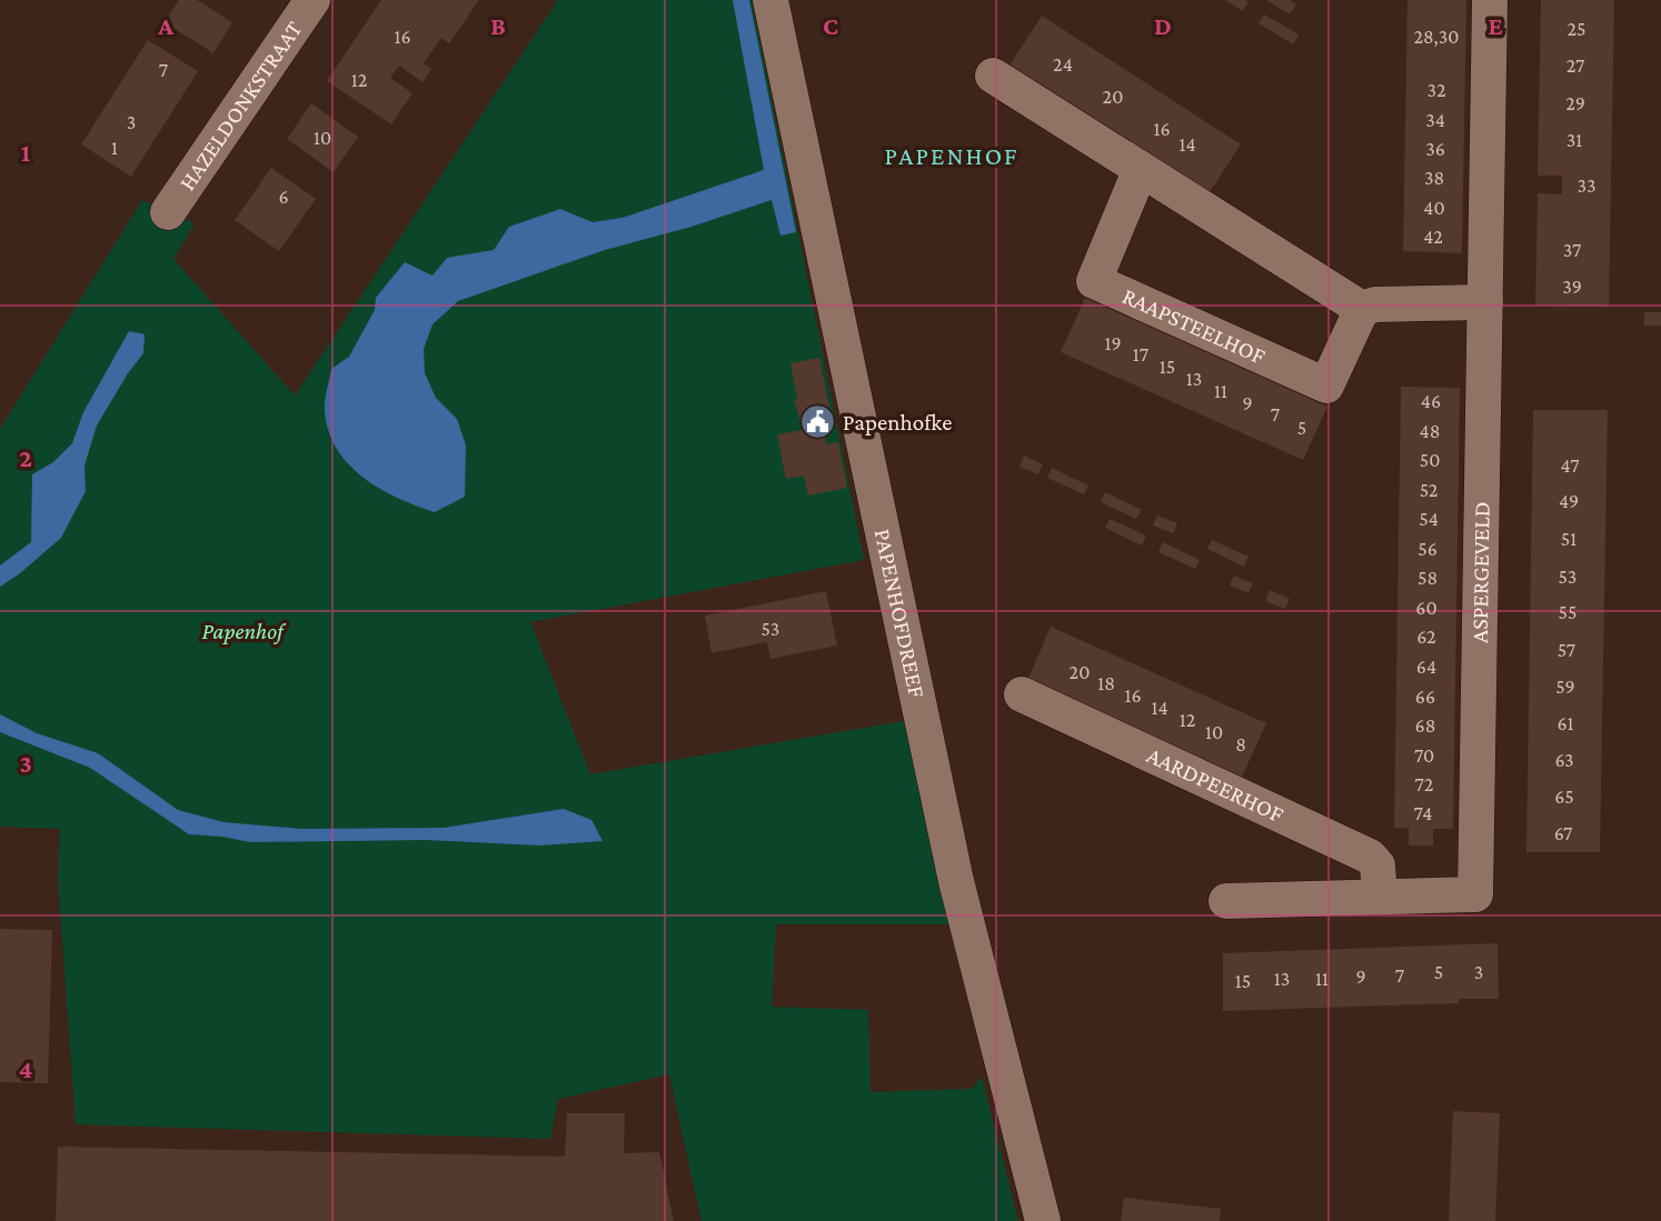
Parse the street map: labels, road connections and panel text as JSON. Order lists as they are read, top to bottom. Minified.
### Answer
{"streets":{"street":["HAZELDONKSTRAAT","RAAPSTEELHOF","ASPERGEVELD","PAPENHOFDREEF","AARDPEERHOF"]},"crossings":[["ASPERGEVELD","AARDPEERHOF"]],"districts":["PAPENHOF"],"parks":["Papenhof"],"places":{"public building":["Papenhofke"]},"house_numbers":["25","16","28,30","24","27","7","12","32","20","29","34","3","16","10","31","14","1","36","38","33","6","40","42","37","39","19","17","15","13","11","46","9","7","5","48","50","47","52","49","54","51","56","53","58","60","55","53","62","57","64","20","18","59","16","66","14","12","61","68","10","8","70","63","72","65","74","67","5","3","7","9","13","11","15"],"grid":{"columns":["A","B","C","D","E"],"rows":["1","2","3","4"]}}
